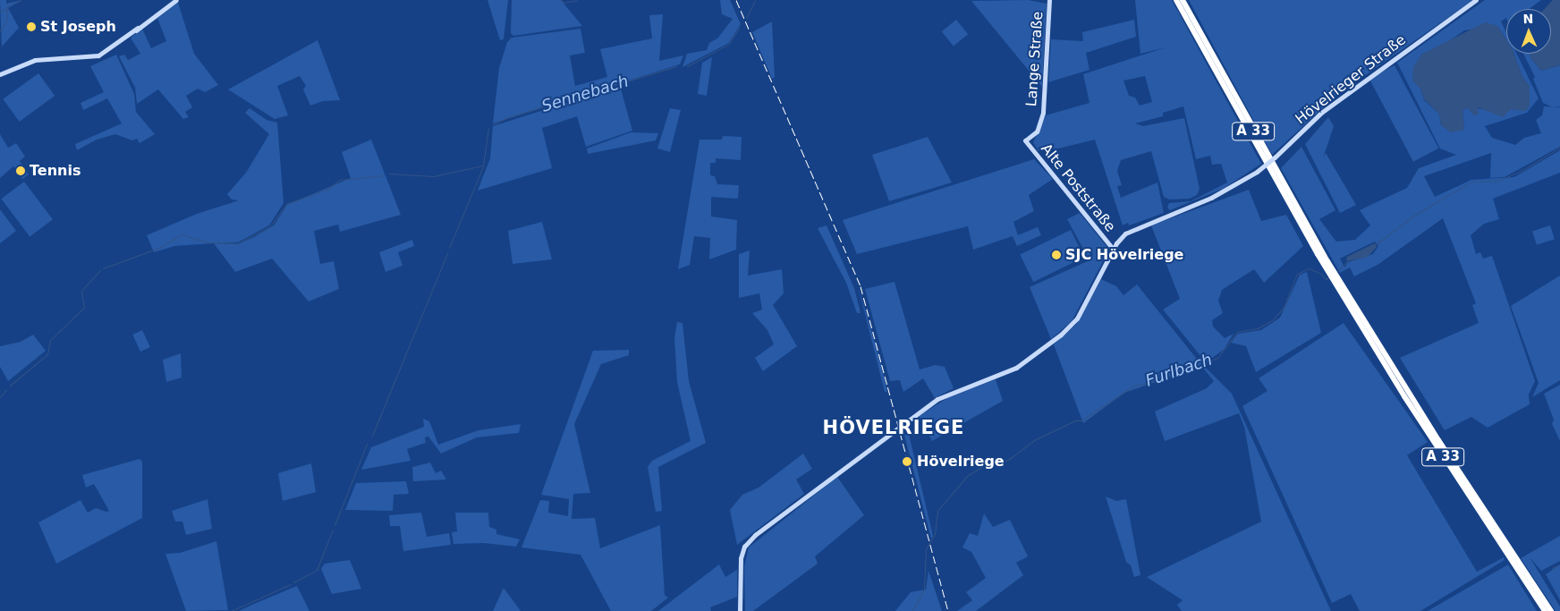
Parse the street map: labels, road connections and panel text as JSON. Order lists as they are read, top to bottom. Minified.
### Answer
{"streets":{"highway":["A 33"],"main road":["Lange Straße","Hövelrieger Straße","Alte Poststraße"]},"crossings":[["Lange Straße","Alte Poststraße"],["Hövelrieger Straße","Alte Poststraße"]],"districts":["HÖVELRIEGE"],"water":["Sennebach","Furlbach"],"places":["St Joseph","Tennis","SJC Hövelriege","Hövelriege"],"north":"top"}
